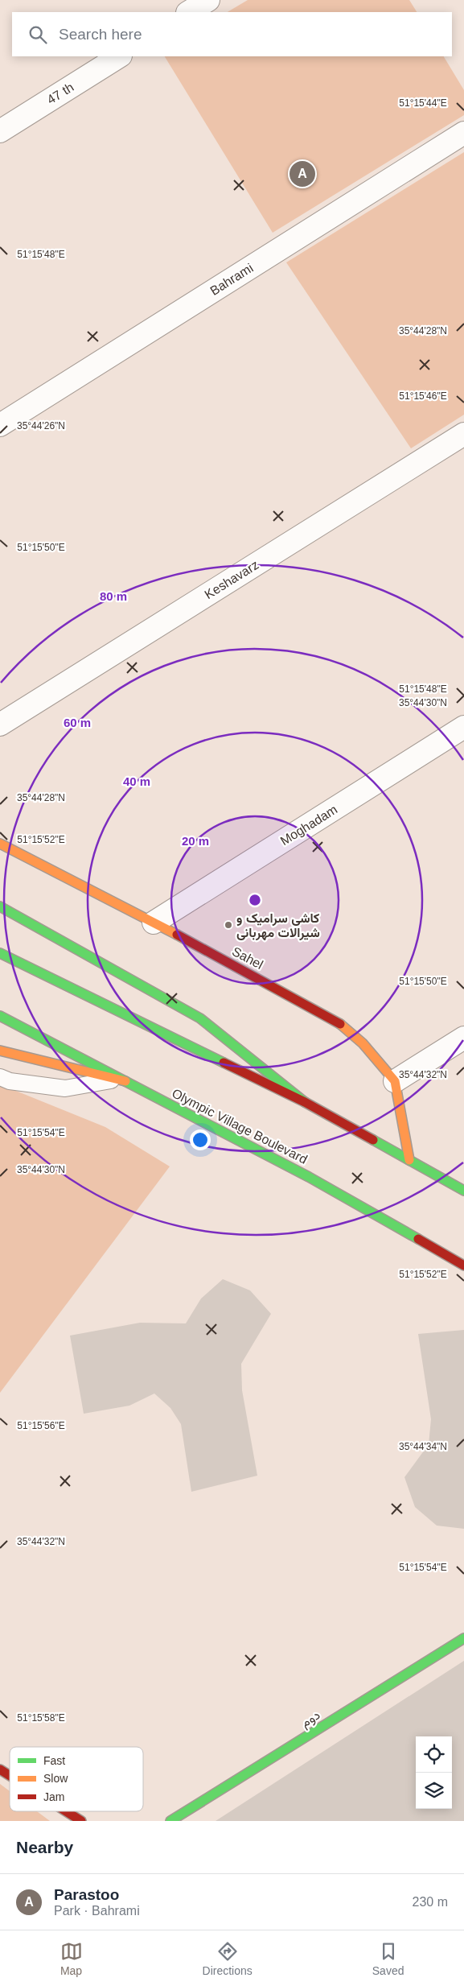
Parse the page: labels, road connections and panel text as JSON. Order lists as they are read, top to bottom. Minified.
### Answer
{"streets":{"main road":["Sahel","Olympic Village Boulevard","دوم"],"street":["47 th","Bahrami","Keshavarz","Moghadam"]},"crossings":[["Moghadam","Sahel"]],"places":["کاشی سرامیک و شیرالات مهربانی"],"legend":["Fast","Slow","Jam"],"page":{"search":"Search here","pins":"A","heading":"Nearby","list":[{"mark":"A","name":"Parastoo","note":"Park · Bahrami","value":"230 m"}],"nav":["Map","Directions","Saved"]},"coordinates":["51°15'44\"E","51°15'48\"E","35°44'28\"N","51°15'46\"E","35°44'26\"N","51°15'50\"E","35°44'30\"N","51°15'52\"E","35°44'32\"N","51°15'54\"E","51°15'56\"E","35°44'34\"N","51°15'58\"E"],"rings":["80 m","60 m","40 m","20 m"]}
